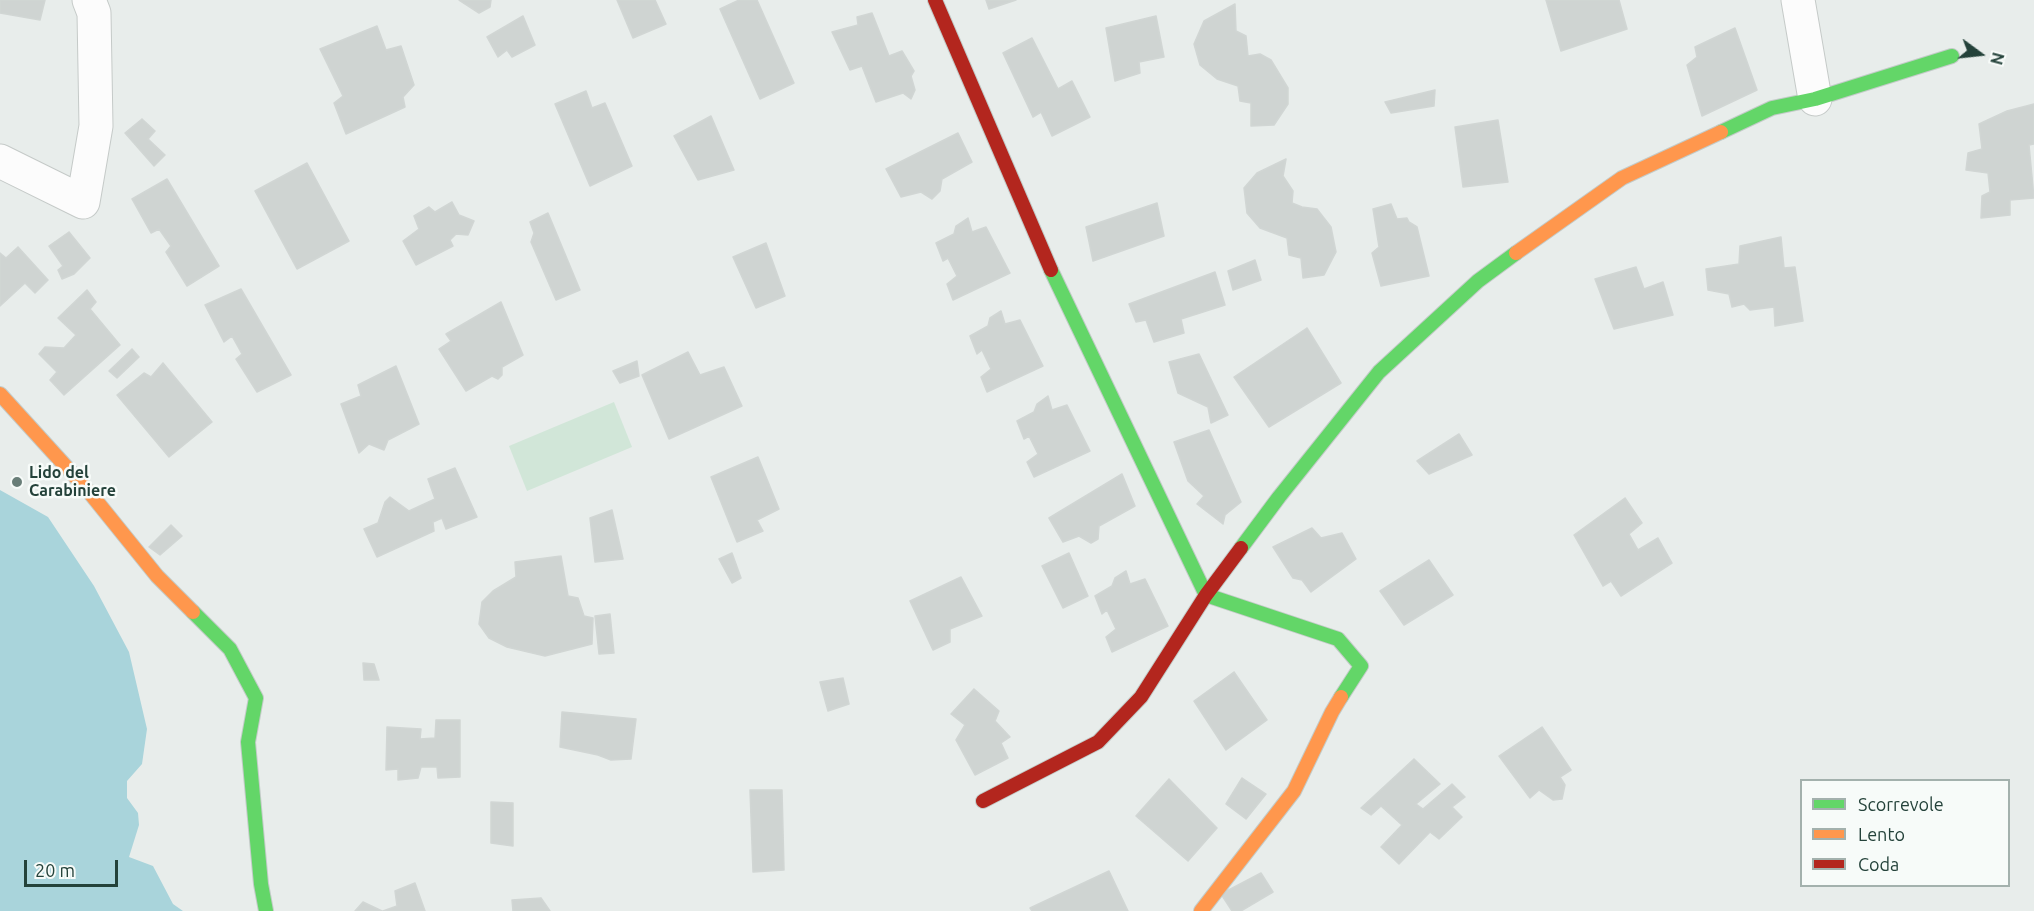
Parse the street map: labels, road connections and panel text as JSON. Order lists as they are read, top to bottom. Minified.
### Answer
{"places":["Lido del Carabiniere"],"legend":["Scorrevole","Lento","Coda"],"scale_bar":"20 m","north":"right"}
